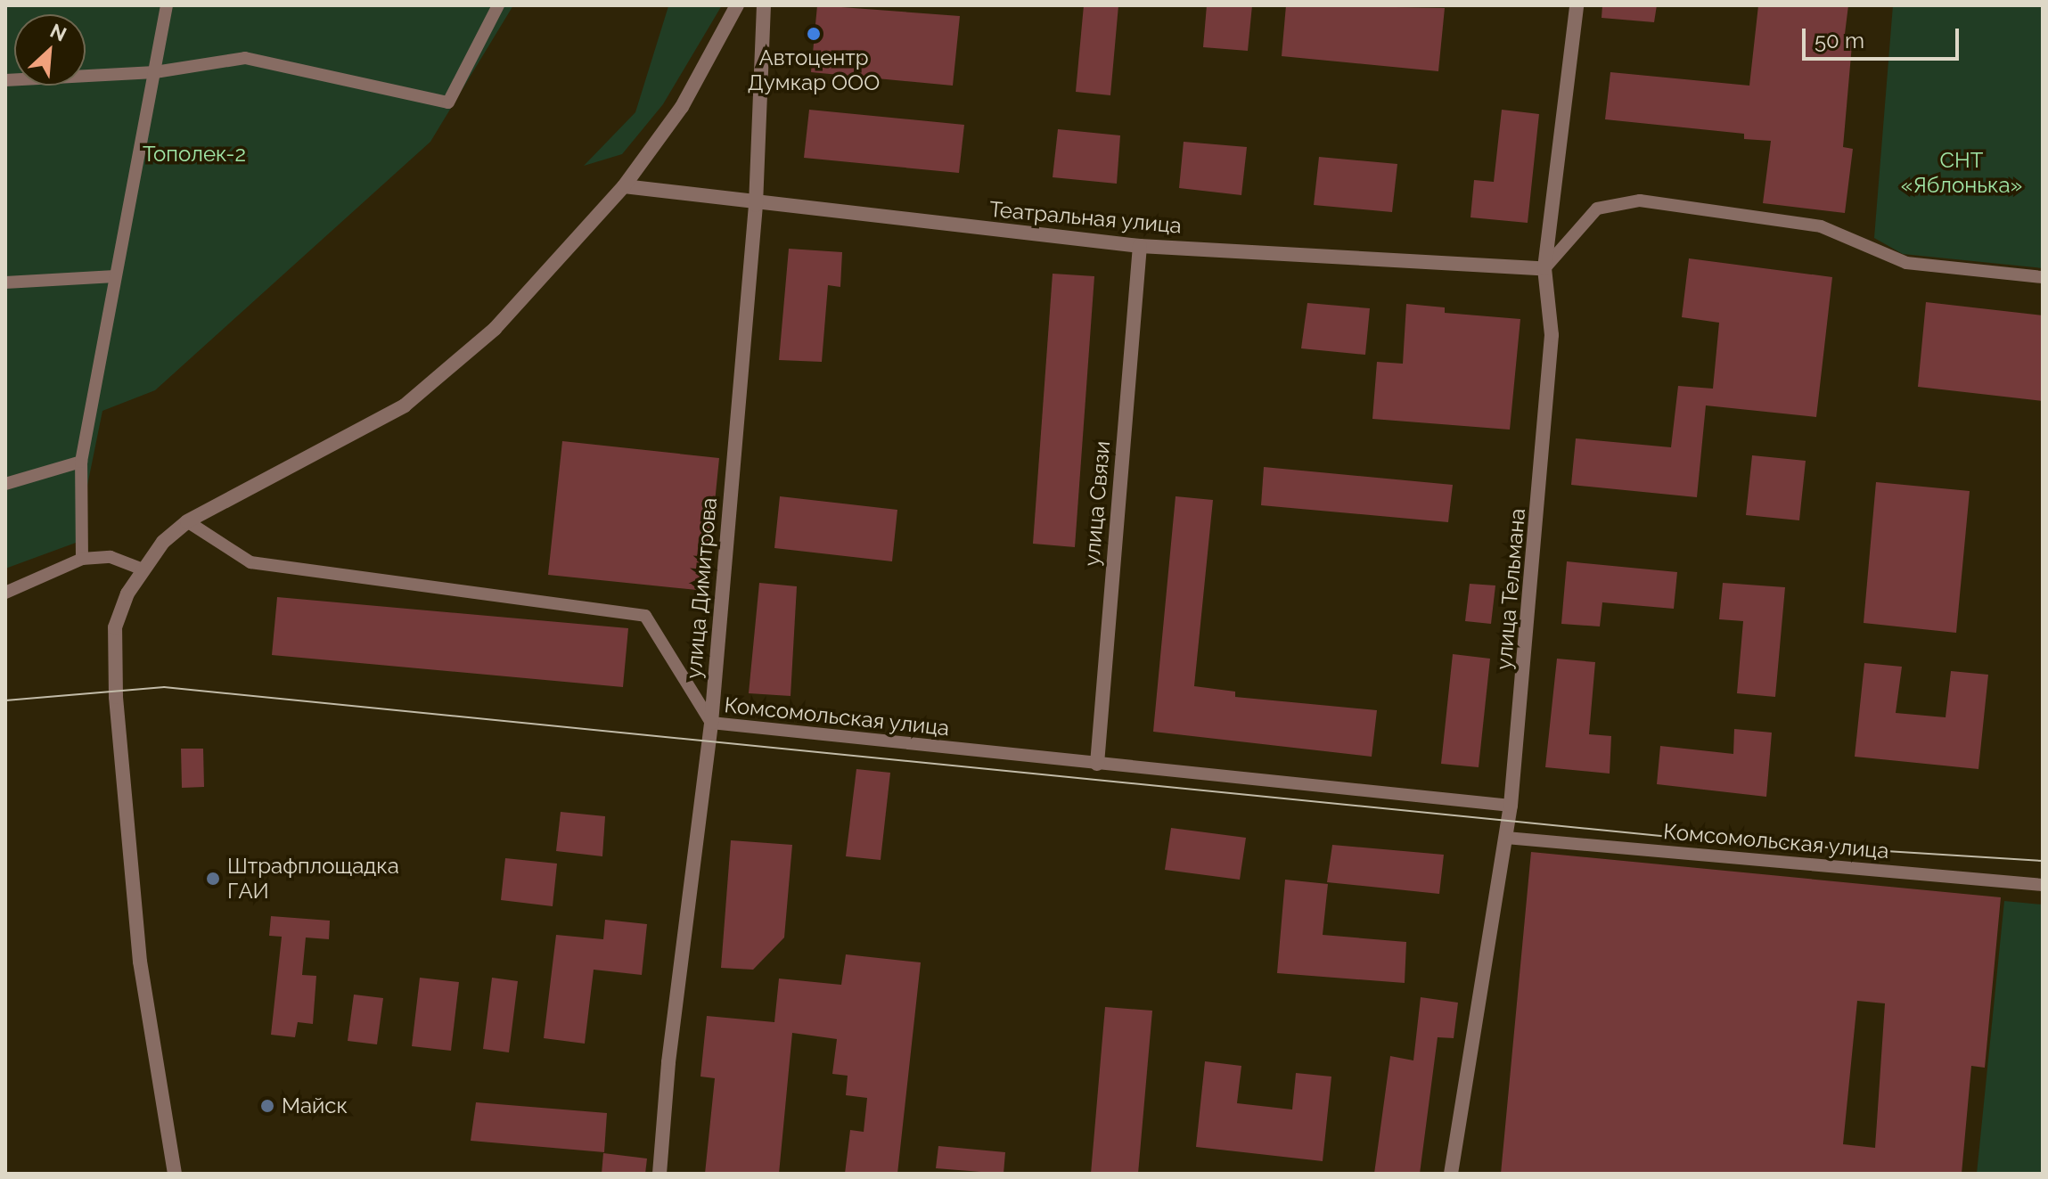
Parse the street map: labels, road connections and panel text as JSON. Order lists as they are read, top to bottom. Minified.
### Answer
{"streets":{"street":["Театральная улица","улица Связи","улица Димитрова","улица Тельмана"],"lane":["Комсомольская улица"]},"crossings":[["Театральная улица","улица Связи"],["Театральная улица","улица Димитрова"],["Театральная улица","улица Тельмана"],["улица Связи","Комсомольская улица"],["улица Димитрова","Комсомольская улица"],["улица Тельмана","Комсомольская улица"]],"parks":["Тополек-2","СНТ «Яблонька»"],"places":["Автоцентр Думкар ООО","Штрафплощадка ГАИ","Майск"],"scale_bar":"50 m","north":"top right"}
